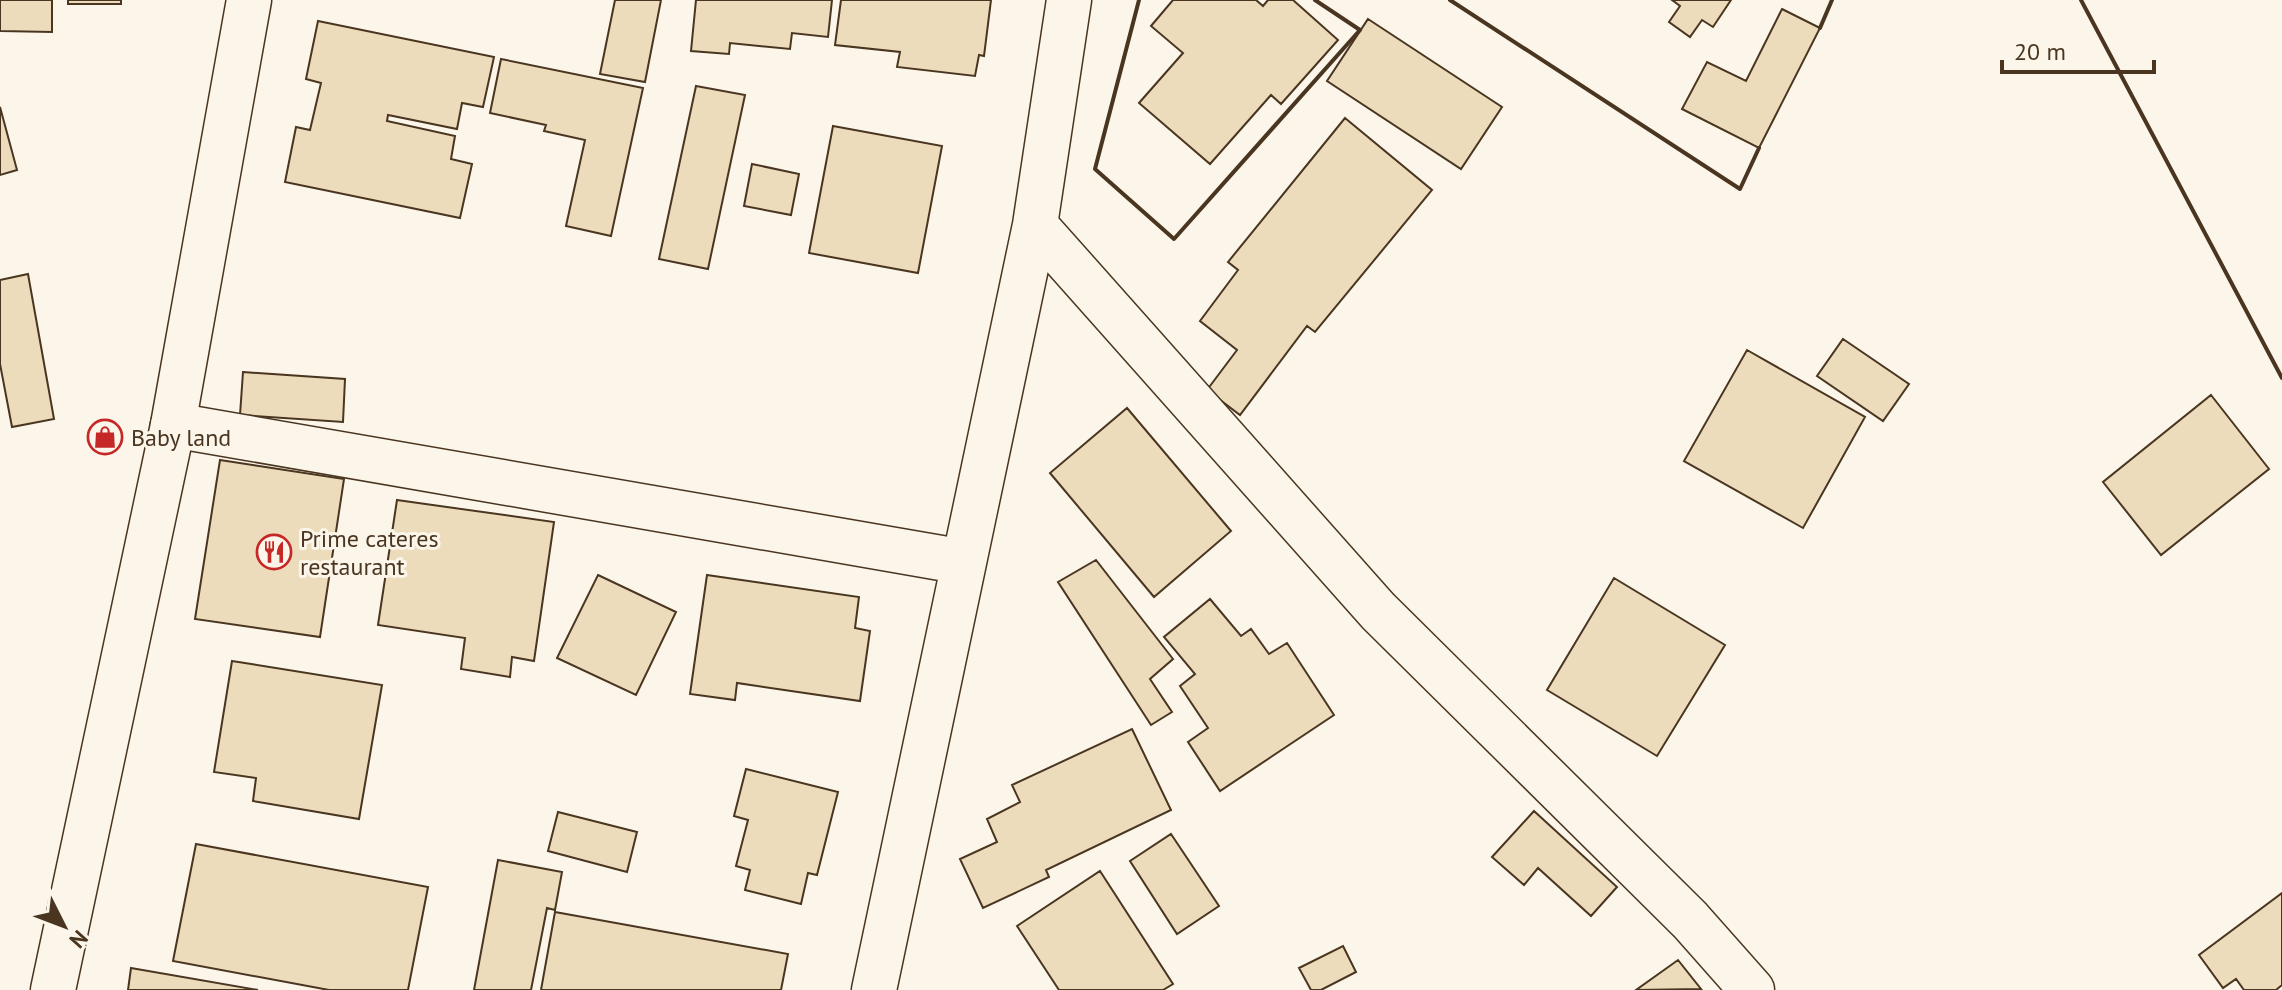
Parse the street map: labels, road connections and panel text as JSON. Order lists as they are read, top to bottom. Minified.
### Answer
{"places":{"shop":["Baby land"],"restaurant":["Prime cateres restaurant"]},"scale_bar":"20 m","north":"bottom right"}
